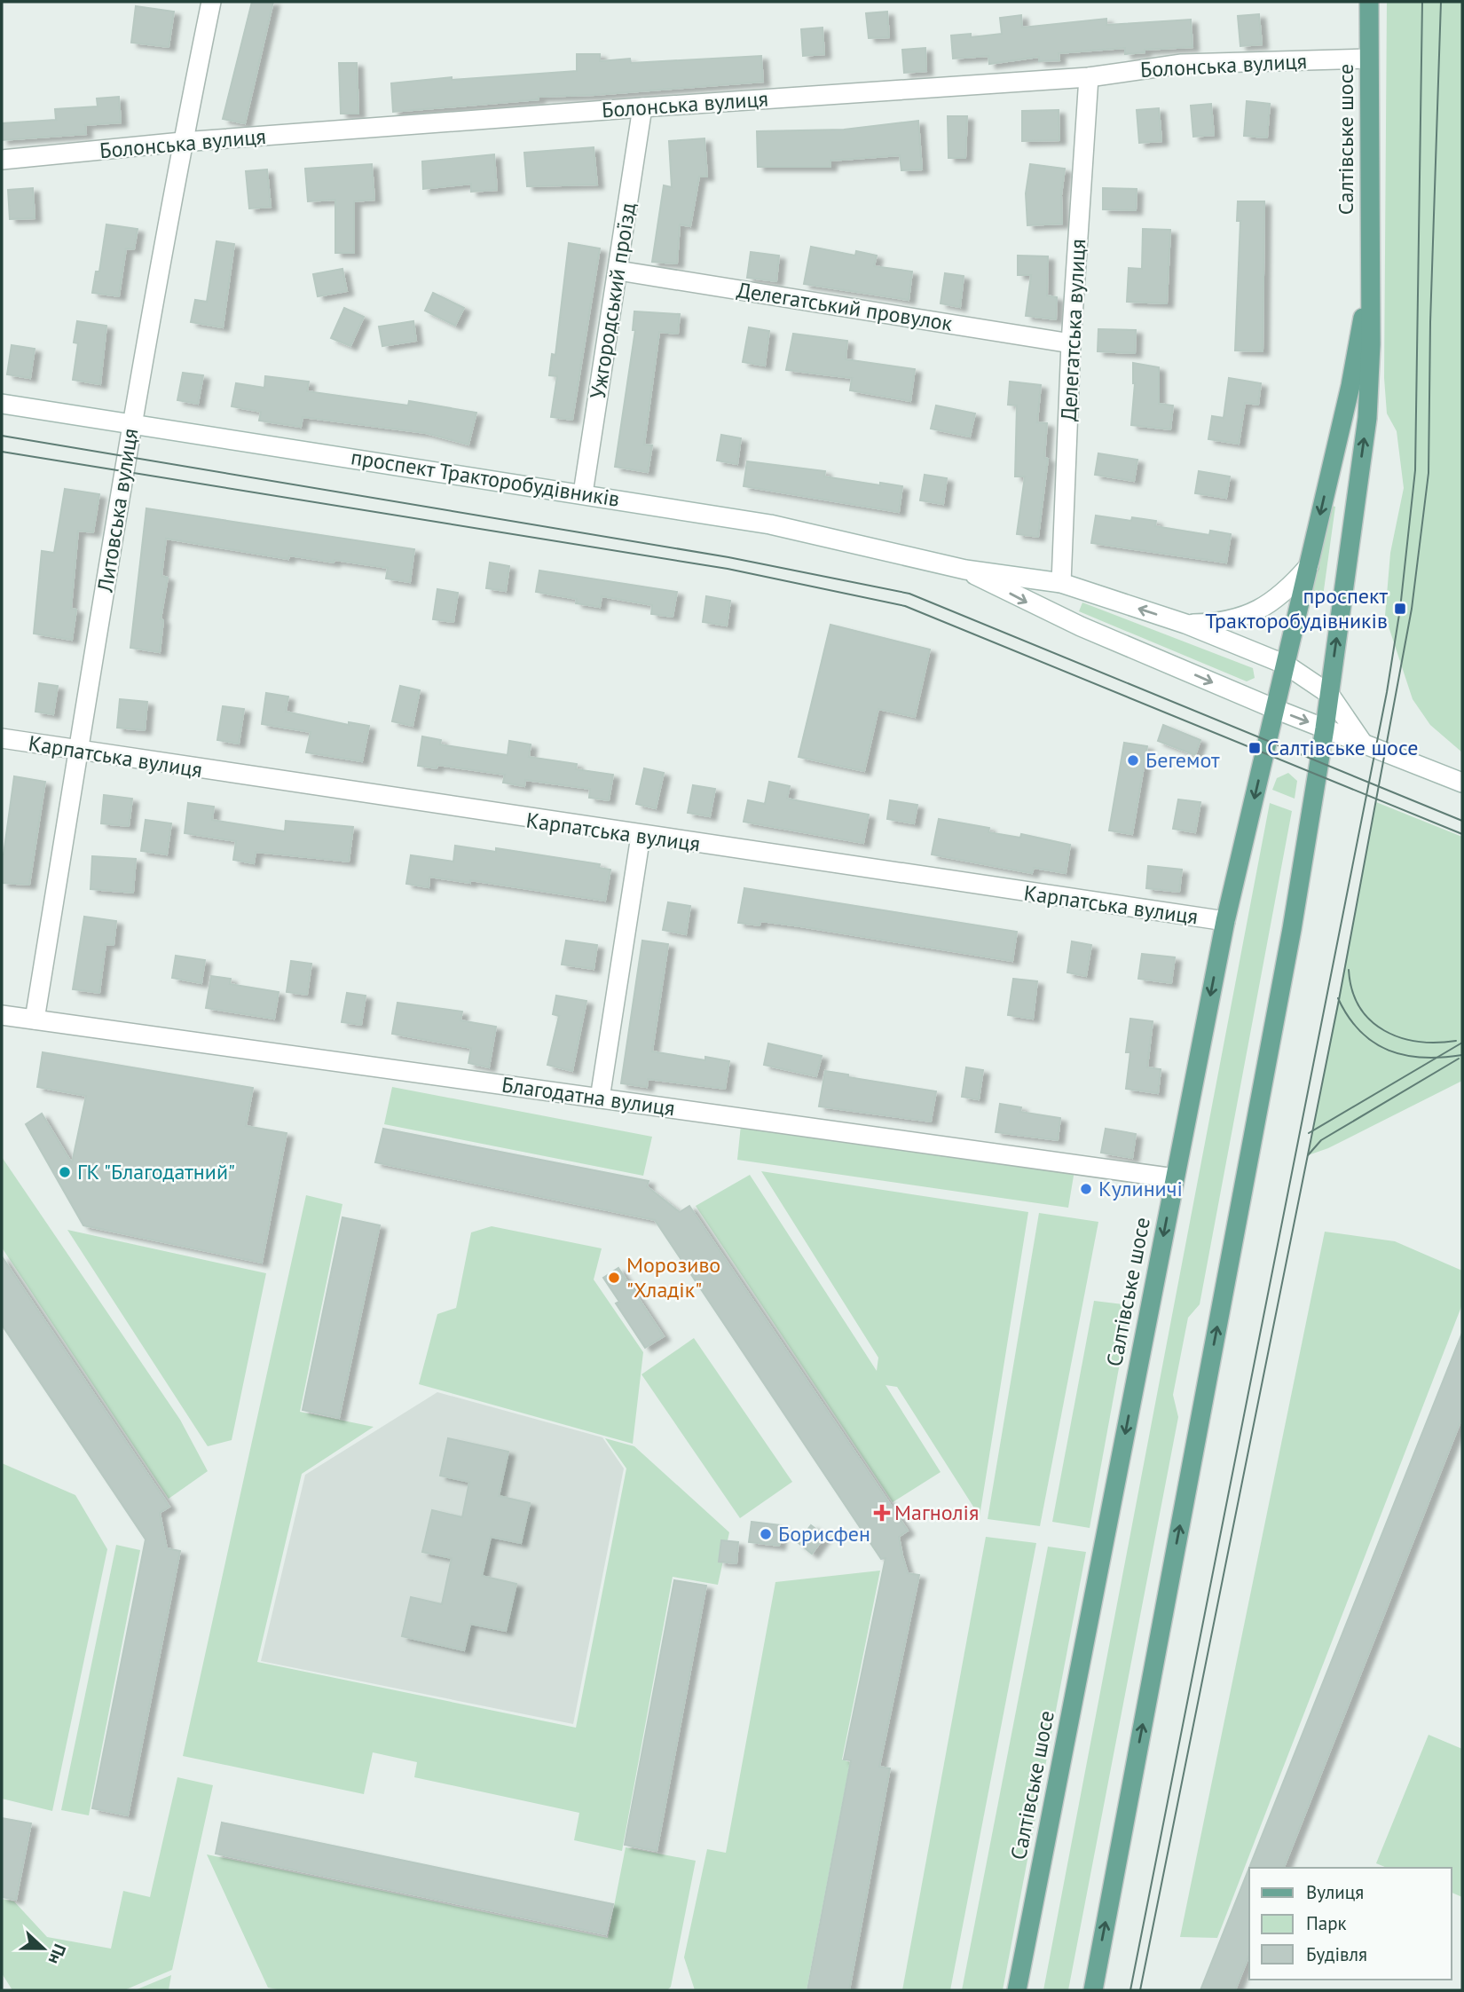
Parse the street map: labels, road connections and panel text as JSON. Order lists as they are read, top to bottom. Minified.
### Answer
{"streets":{"main road":["Салтівське шосе"],"street":["Болонська вулиця","Ужгородський проїзд","Делегатський провулок","Делегатська вулиця","проспект Тракторобудівників","Литовська вулиця","Карпатська вулиця","Благодатна вулиця"]},"crossings":[["Болонська вулиця","Салтівське шосе"],["Болонська вулиця","Ужгородський проїзд"],["Болонська вулиця","Делегатська вулиця"],["Болонська вулиця","Литовська вулиця"],["Салтівське шосе","проспект Тракторобудівників"],["Салтівське шосе","Карпатська вулиця"],["Салтівське шосе","Благодатна вулиця"],["Ужгородський проїзд","Делегатський провулок"],["Ужгородський проїзд","проспект Тракторобудівників"],["Делегатський провулок","Делегатська вулиця"],["Делегатська вулиця","проспект Тракторобудівників"],["проспект Тракторобудівників","Литовська вулиця"],["Литовська вулиця","Карпатська вулиця"],["Литовська вулиця","Благодатна вулиця"]],"places":{"transit":["проспект Тракторобудівників","Салтівське шосе"],"other":["Бегемот","ГК \"Благодатний\"","Кулиничі","Морозиво \"Хладік\"","Борисфен"],"health":["Магнолія"]},"legend":["Вулиця","Парк","Будівля"],"north":"right"}
